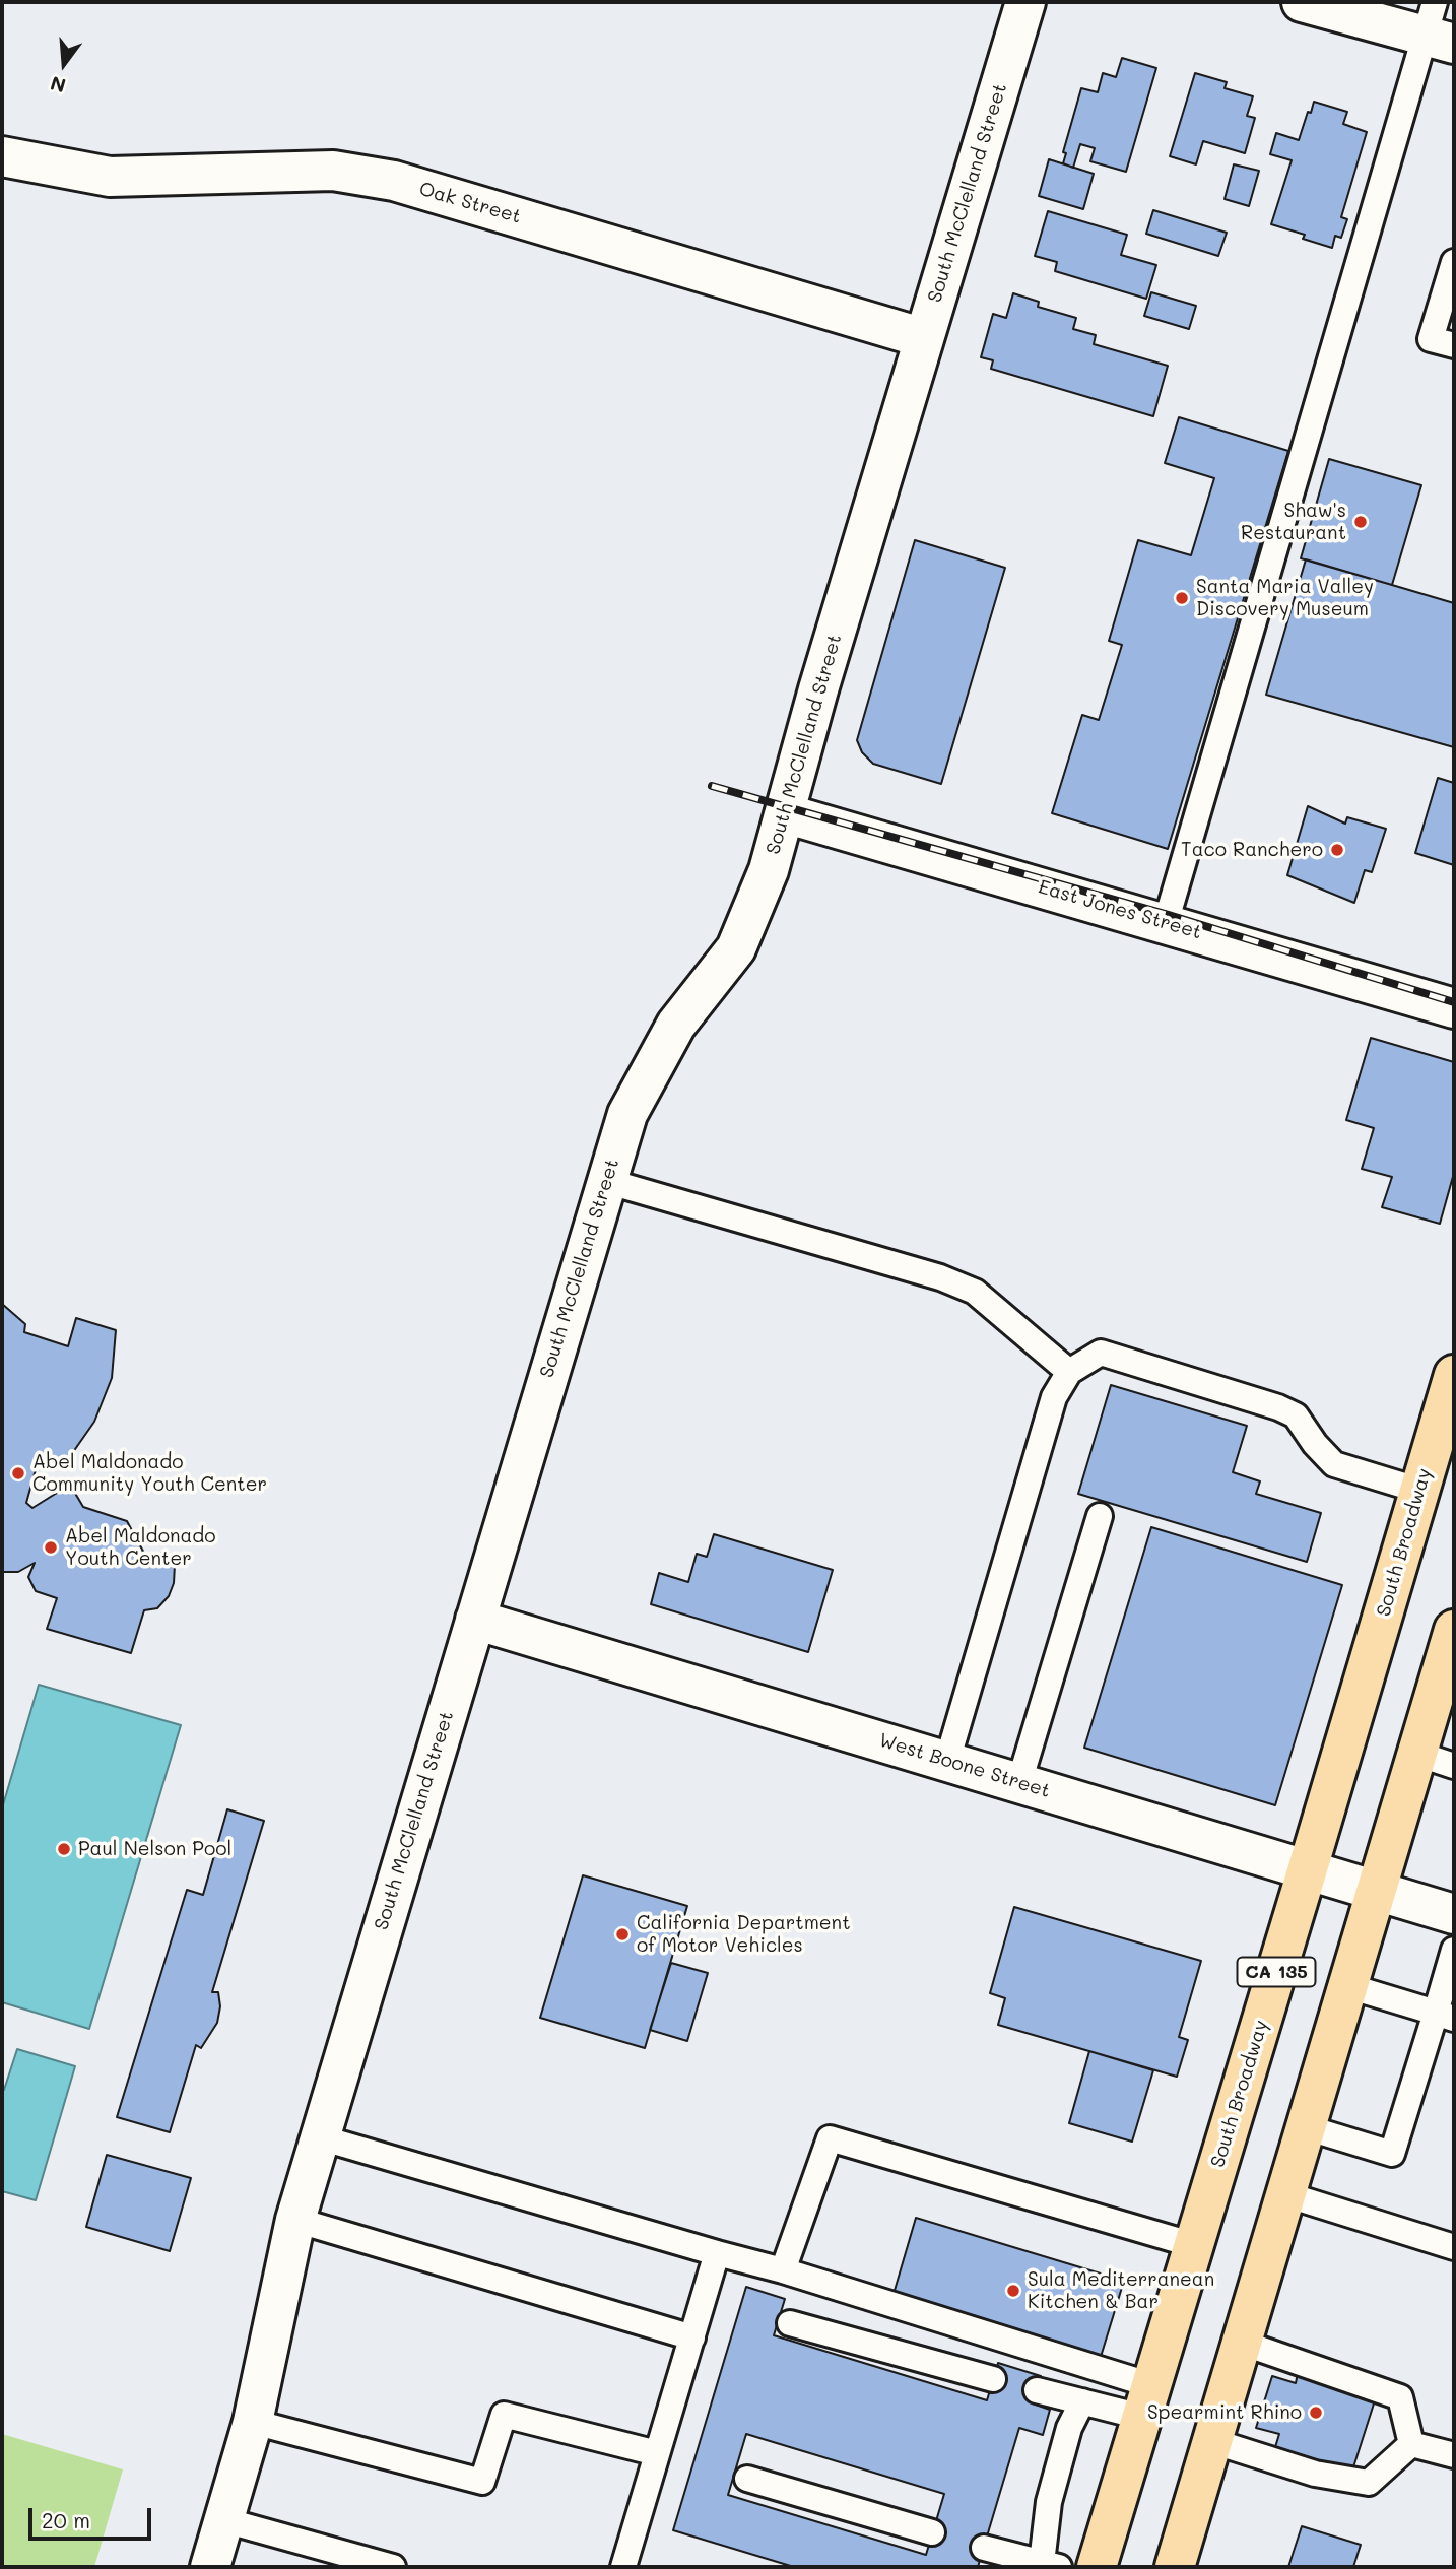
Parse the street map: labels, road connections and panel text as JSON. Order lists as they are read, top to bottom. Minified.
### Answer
{"streets":{"main road":["South Broadway","CA 135"],"street":["South McClelland Street","Oak Street","East Jones Street","West Boone Street"]},"crossings":[["South McClelland Street","Oak Street"],["South McClelland Street","East Jones Street"],["South McClelland Street","West Boone Street"],["South Broadway","West Boone Street"]],"places":["Shaw's Restaurant","Santa Maria Valley Discovery Museum","Taco Ranchero","Abel Maldonado Community Youth Center","Abel Maldonado Youth Center","Paul Nelson Pool","California Department of Motor Vehicles","Sula Mediterranean Kitchen & Bar","Spearmint Rhino"],"scale_bar":"20 m","north":"bottom"}
